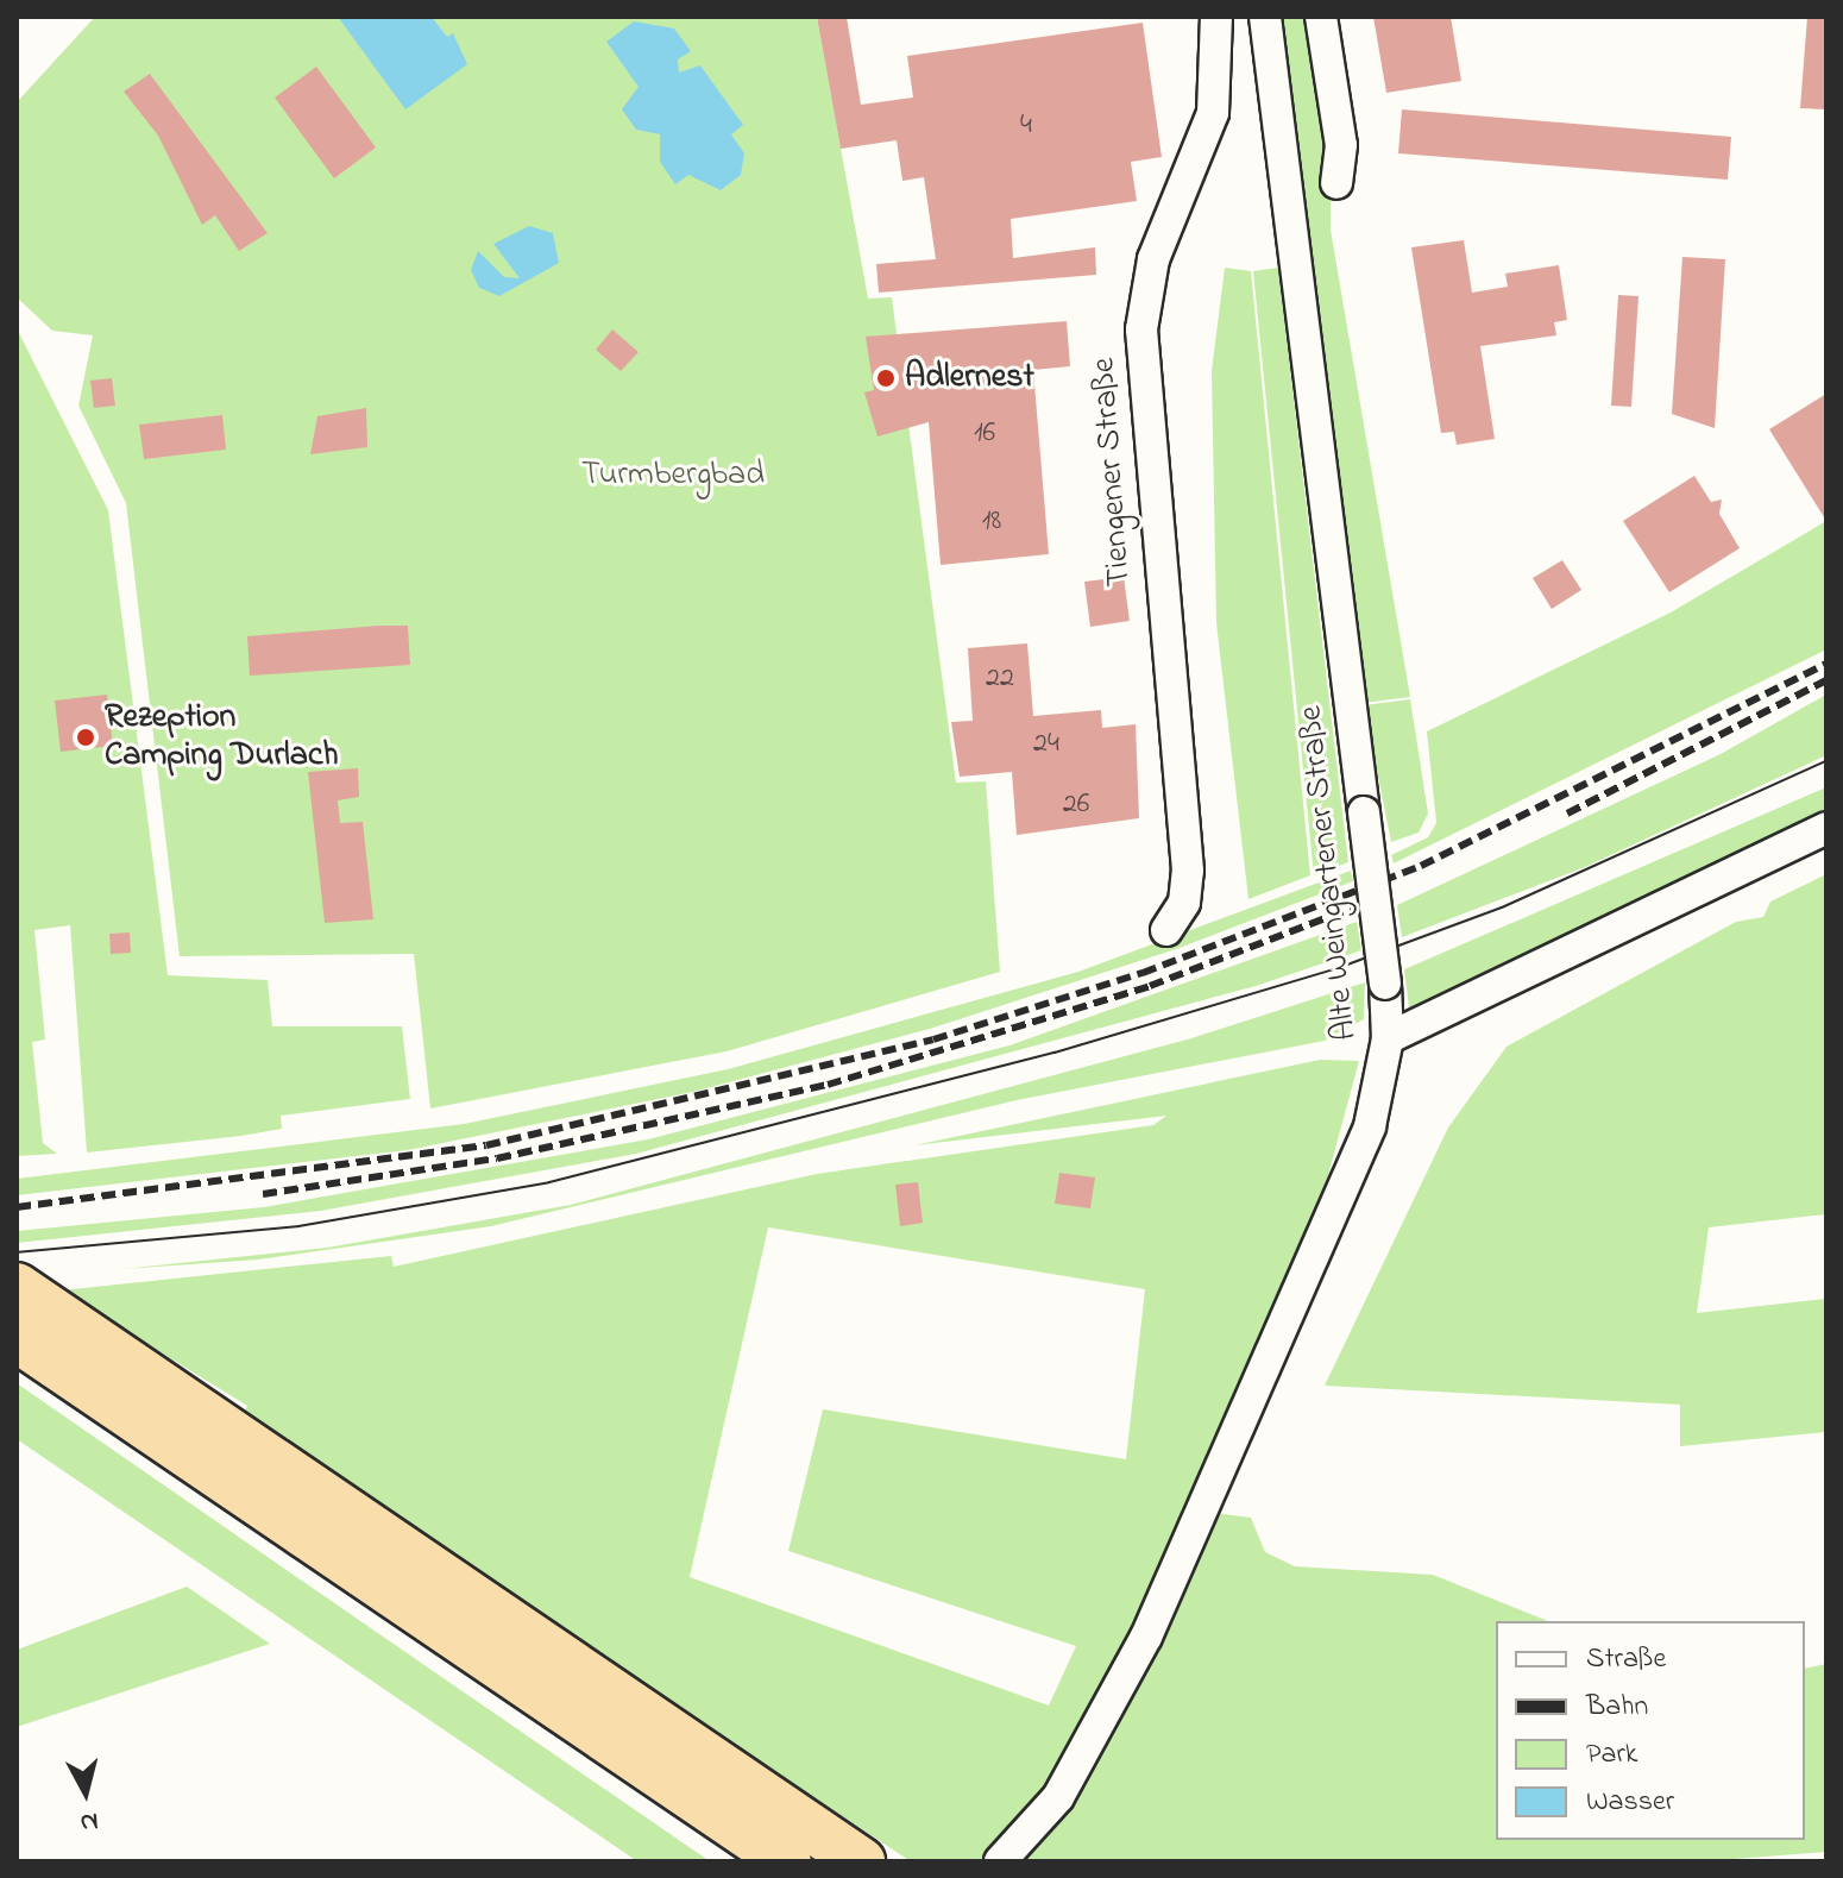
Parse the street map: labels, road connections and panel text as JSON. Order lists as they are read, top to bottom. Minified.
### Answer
{"streets":{"street":["Tiengener Straße","Alte Weingartener Straße"]},"parks":["Turmbergbad"],"places":["Adlernest","Rezeption Camping Durlach"],"house_numbers":["4","16","18","22","24","26"],"legend":["Straße","Bahn","Park","Wasser"],"north":"bottom"}
